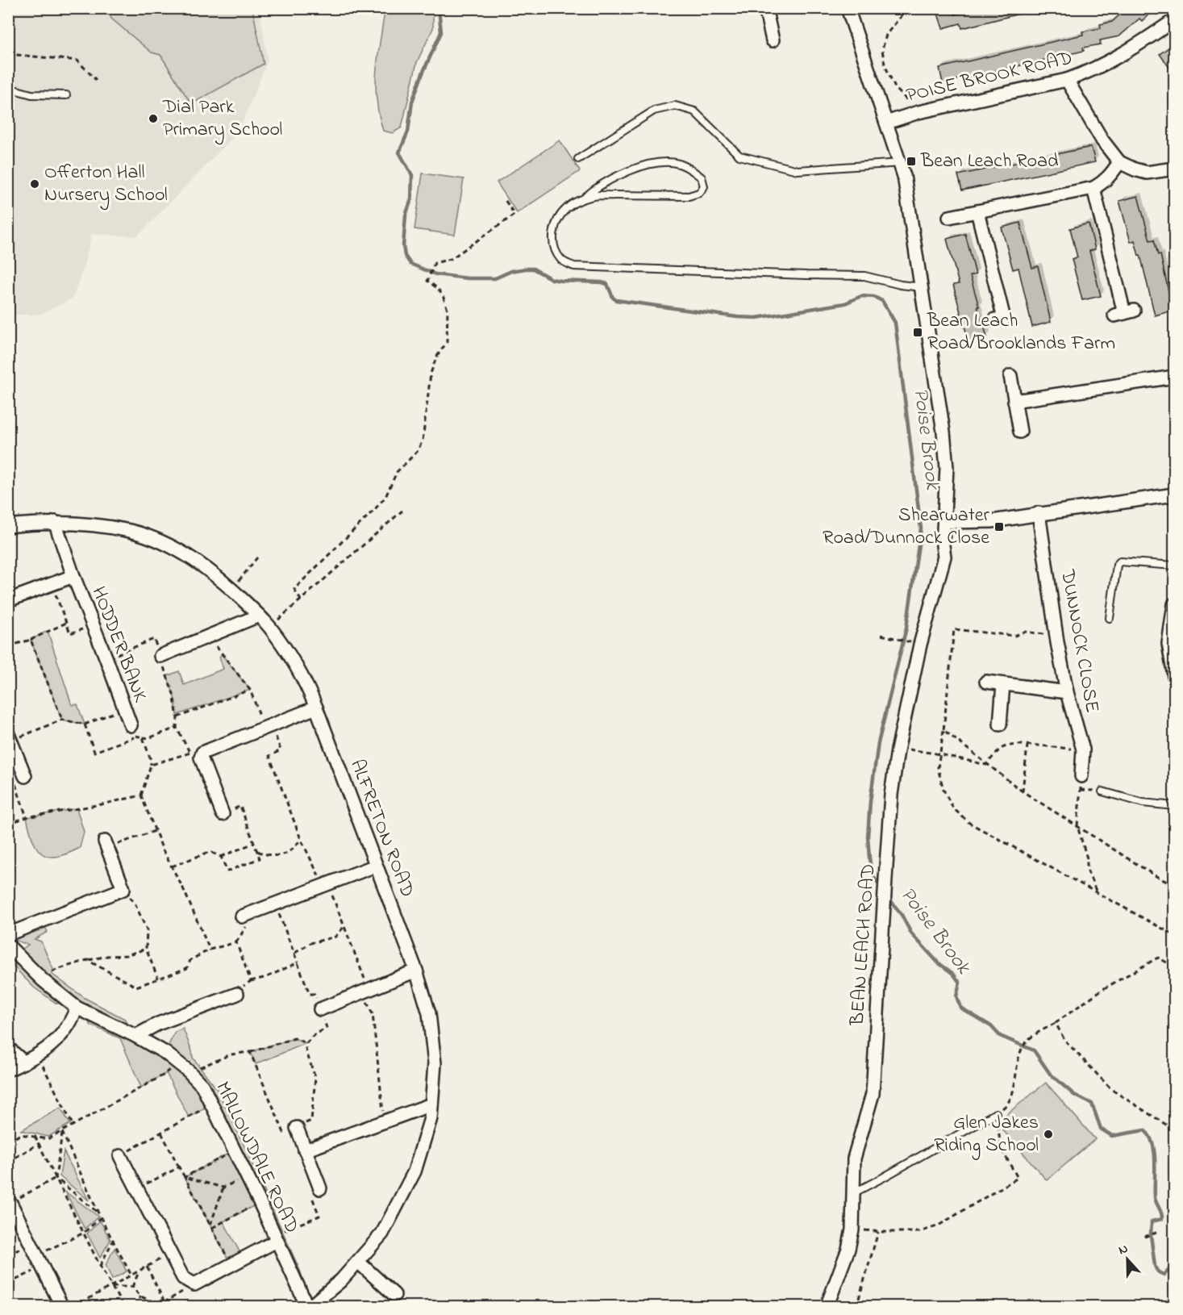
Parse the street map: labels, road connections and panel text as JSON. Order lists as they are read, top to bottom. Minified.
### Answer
{"streets":{"street":["POISE BROOK ROAD","DUNNOCK CLOSE","HODDER BANK","ALFRETON ROAD","BEAN LEACH ROAD","MALLOWDALE ROAD"]},"crossings":[["POISE BROOK ROAD","BEAN LEACH ROAD"],["HODDER BANK","ALFRETON ROAD"],["ALFRETON ROAD","MALLOWDALE ROAD"]],"water":["Poise Brook"],"places":{"other":["Dial Park Primary School","Offerton Hall Nursery School","Glen Jakes Riding School"],"transit":["Bean Leach Road","Bean Leach Road/Brooklands Farm","Shearwater Road/Dunnock Close"]},"north":"top"}
